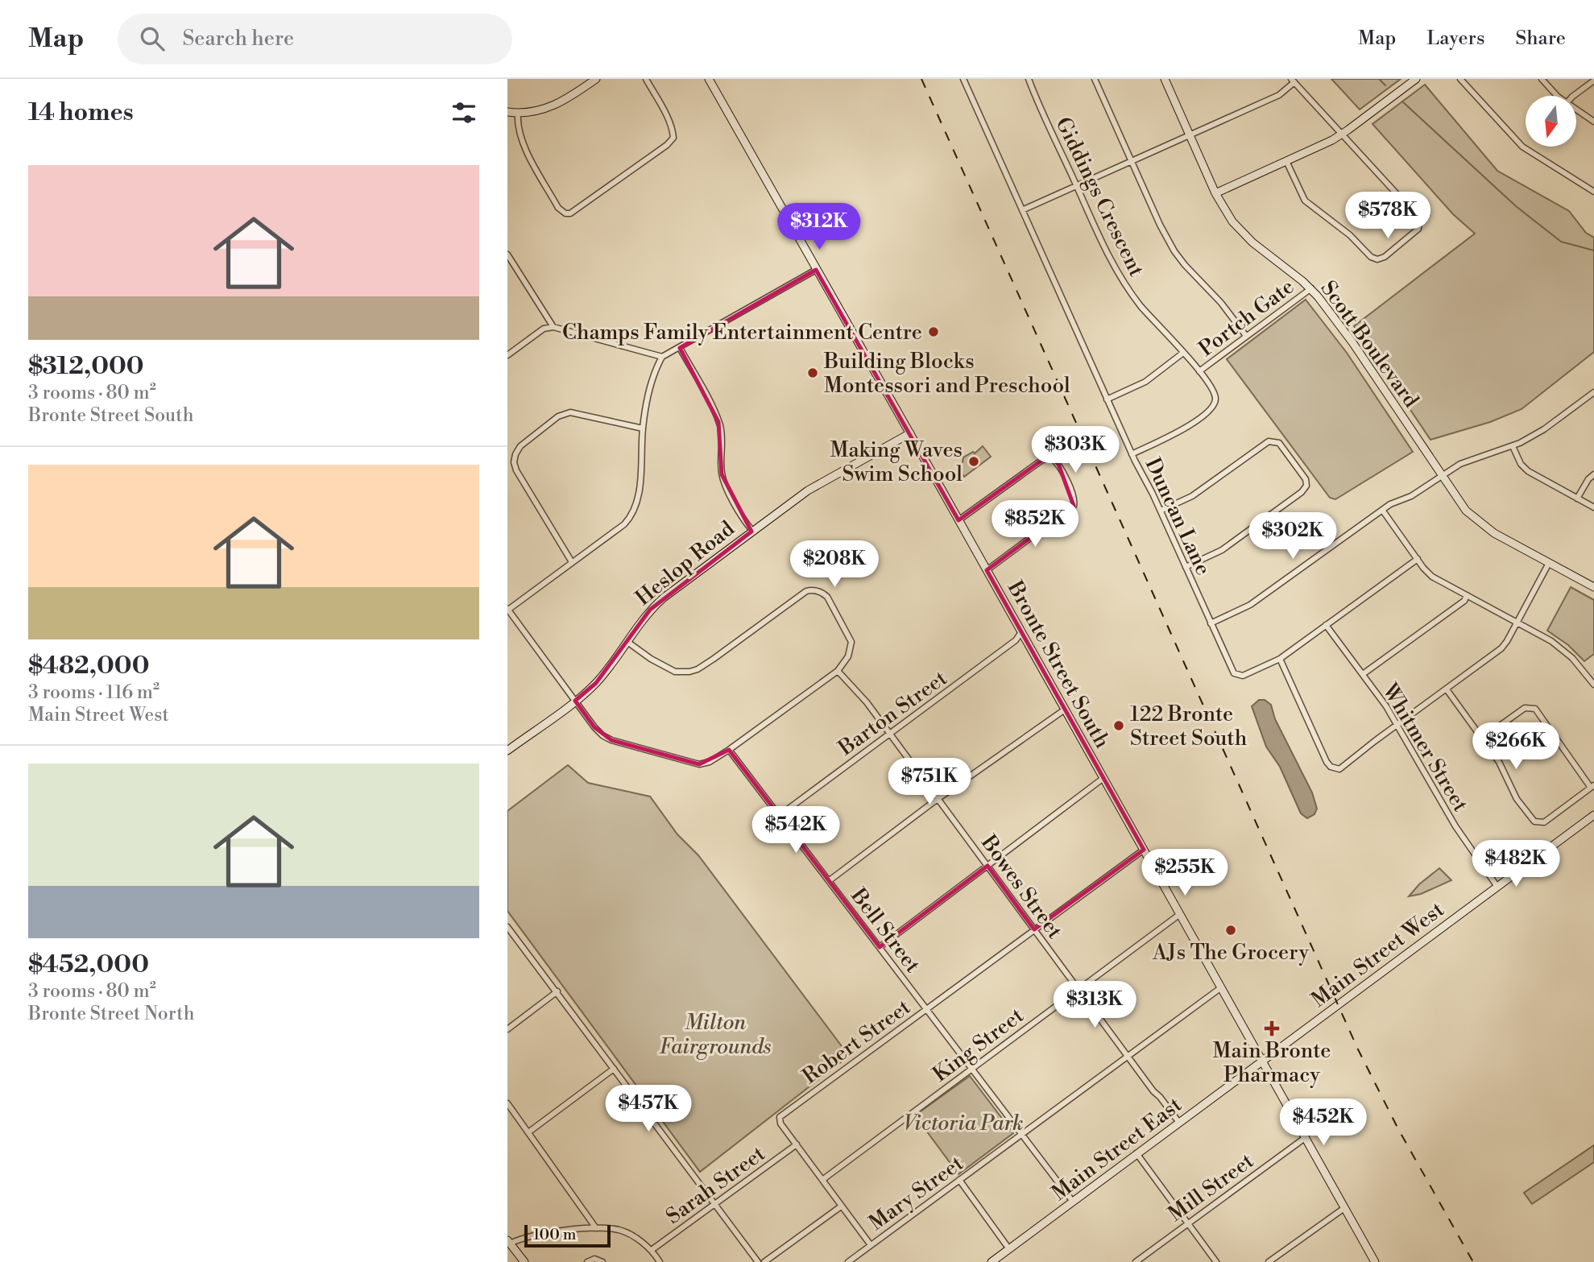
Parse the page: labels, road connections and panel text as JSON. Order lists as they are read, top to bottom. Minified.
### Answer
{"streets":{"main road":["Scott Boulevard","Heslop Road","Bronte Street South","Main Street West","Main Street East"],"street":["Giddings Crescent","Portch Gate","Duncan Lane","Barton Street","Whitmer Street","Bowes Street","Bell Street","Robert Street","King Street","Sarah Street","Mill Street","Mary Street"]},"crossings":[["Giddings Crescent","Portch Gate"],["Giddings Crescent","Duncan Lane"],["Portch Gate","Scott Boulevard"],["Duncan Lane","Whitmer Street"],["Heslop Road","Bronte Street South"],["Bronte Street South","Barton Street"],["Bronte Street South","Main Street West"],["Bronte Street South","Robert Street"],["Bronte Street South","King Street"],["Bronte Street South","Main Street East"],["Bronte Street South","Mill Street"],["Bronte Street South","Mary Street"],["Barton Street","Bowes Street"],["Barton Street","Bell Street"],["Whitmer Street","Main Street West"],["Bowes Street","Robert Street"],["Bowes Street","King Street"],["Bowes Street","Main Street East"],["Bowes Street","Mary Street"],["Bell Street","Robert Street"],["Bell Street","King Street"],["Bell Street","Main Street East"],["Bell Street","Mary Street"],["Main Street West","Main Street East"],["Robert Street","Sarah Street"]],"parks":["Milton Fairgrounds","Victoria Park"],"places":{"other":["Champs Family Entertainment Centre","Building Blocks Montessori and Preschool","Making Waves Swim School","122 Bronte Street South","AJs The Grocery"],"health":["Main Bronte Pharmacy"]},"scale_bar":"100 m","north":"bottom","page":{"header":"Map","search":"Search here","nav":["Map","Layers","Share"],"heading":"14 homes","list":[{"name":"$312,000","note":"3 rooms · 80 m² · Bronte Street South"},{"name":"$482,000","note":"3 rooms · 116 m² · Main Street West"},{"name":"$452,000","note":"3 rooms · 80 m² · Bronte Street North"}],"price":["$578K","$312K","$303K","$852K","$302K","$208K","$266K","$751K","$542K","$482K","$255K","$313K","$457K","$452K"],"scale":"100 m"}}
